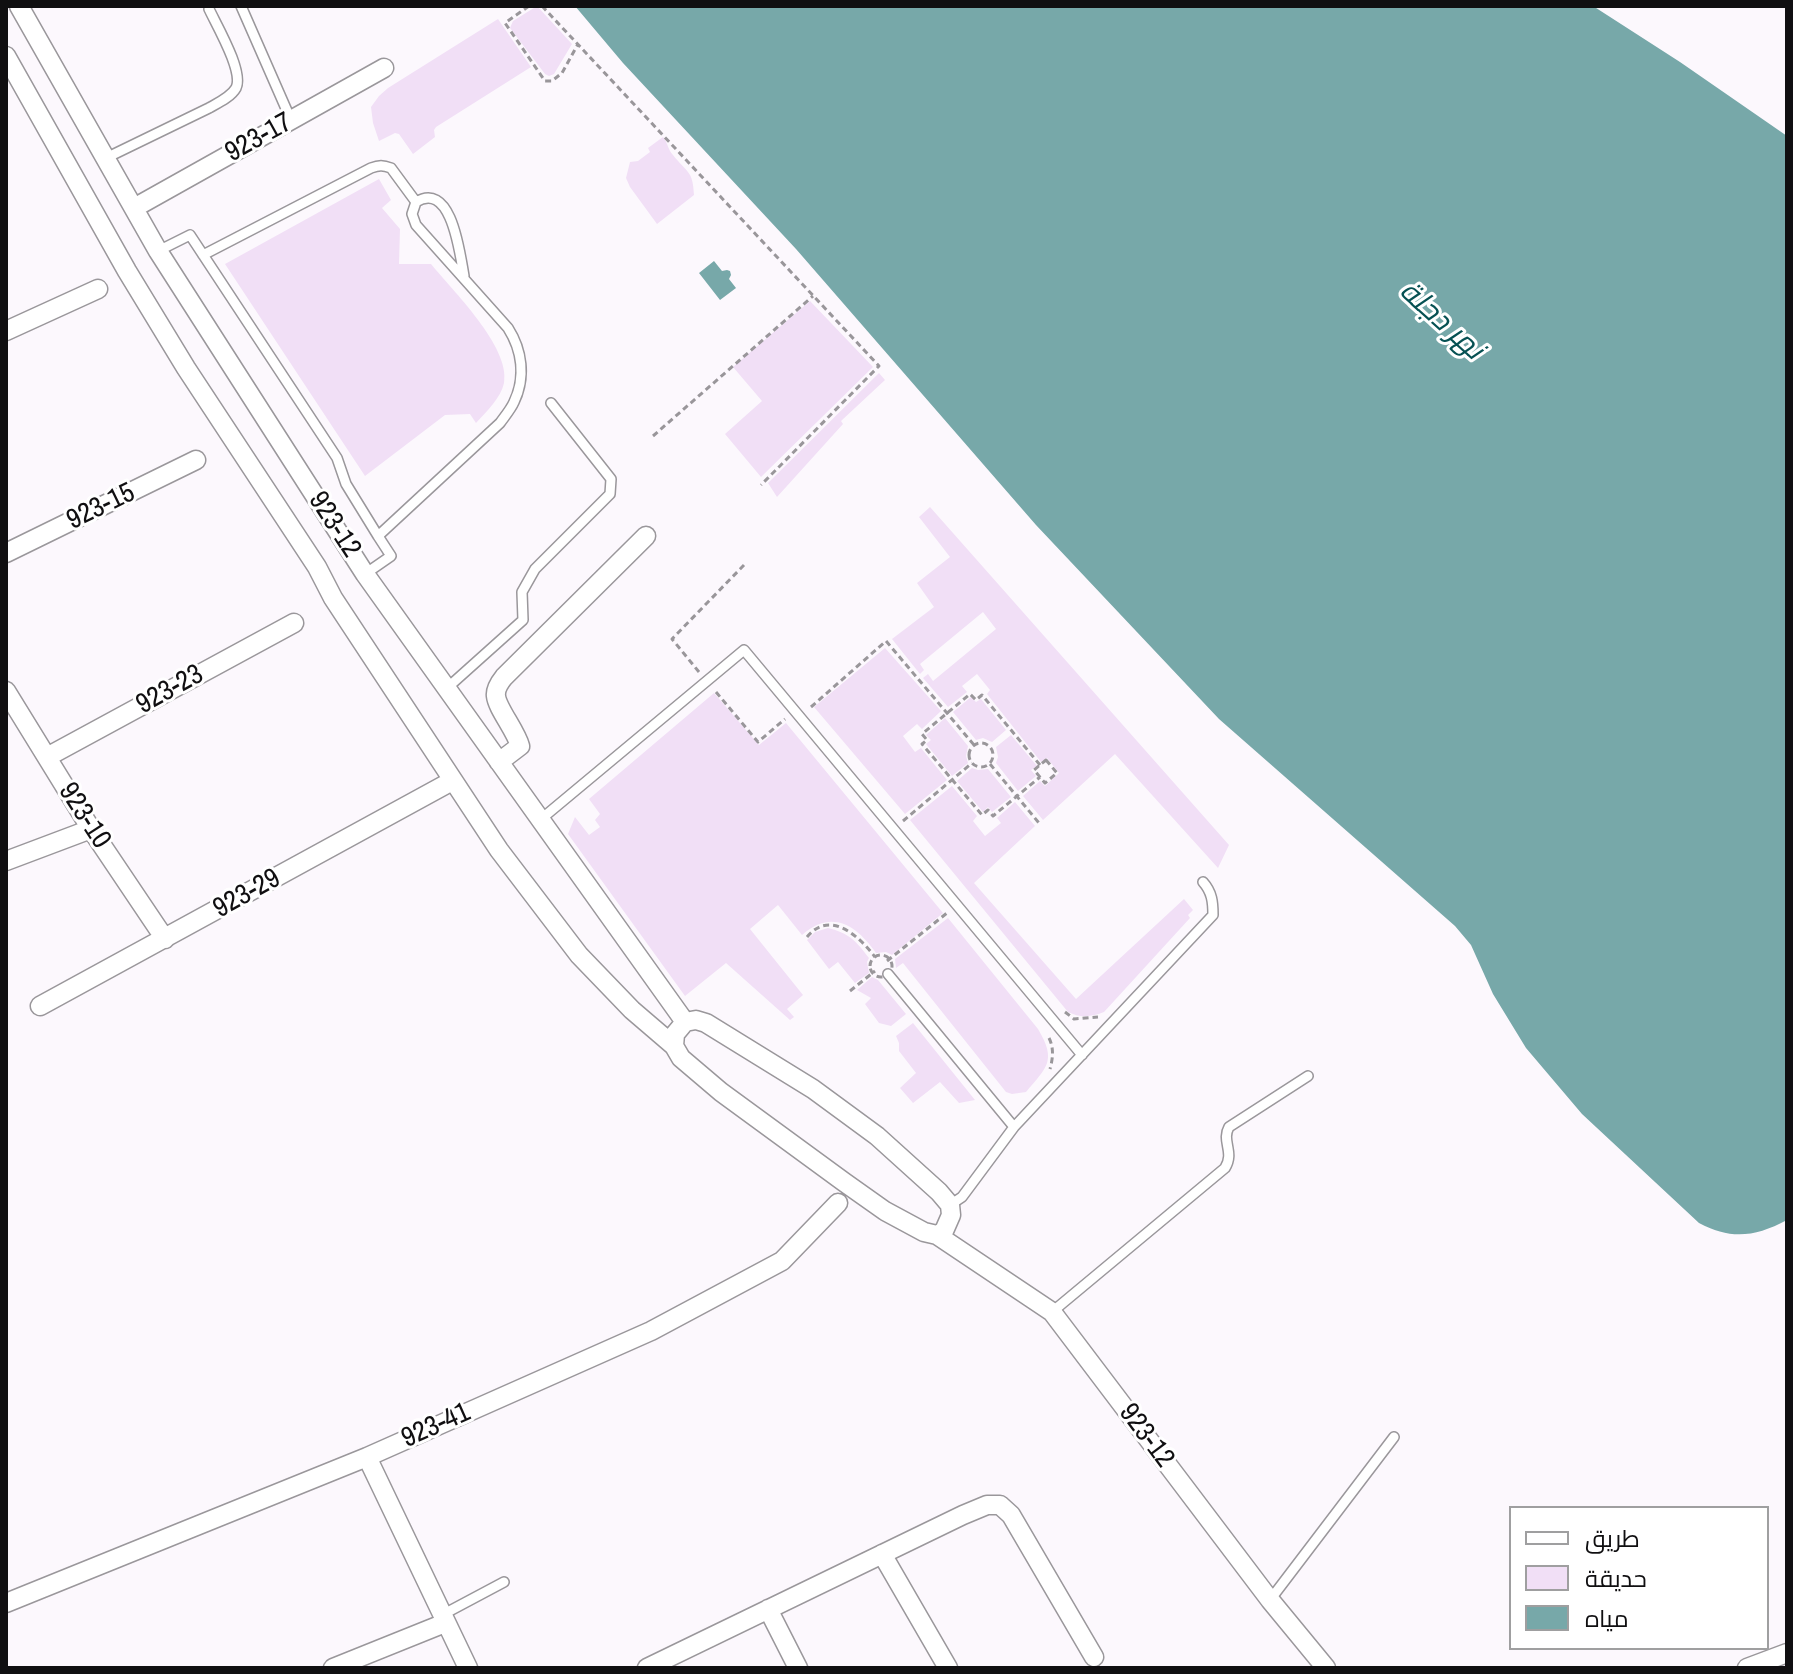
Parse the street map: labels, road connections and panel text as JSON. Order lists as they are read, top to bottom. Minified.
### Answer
{"streets":{"street":["923-17","923-15","923-12","923-23","923-10","923-29","923-41"]},"crossings":[["923-17","923-12"],["923-12","923-29"],["923-23","923-10"],["923-10","923-29"]],"water":["نهر دجلة"],"legend":["طريق","حديقة","مياه"]}
